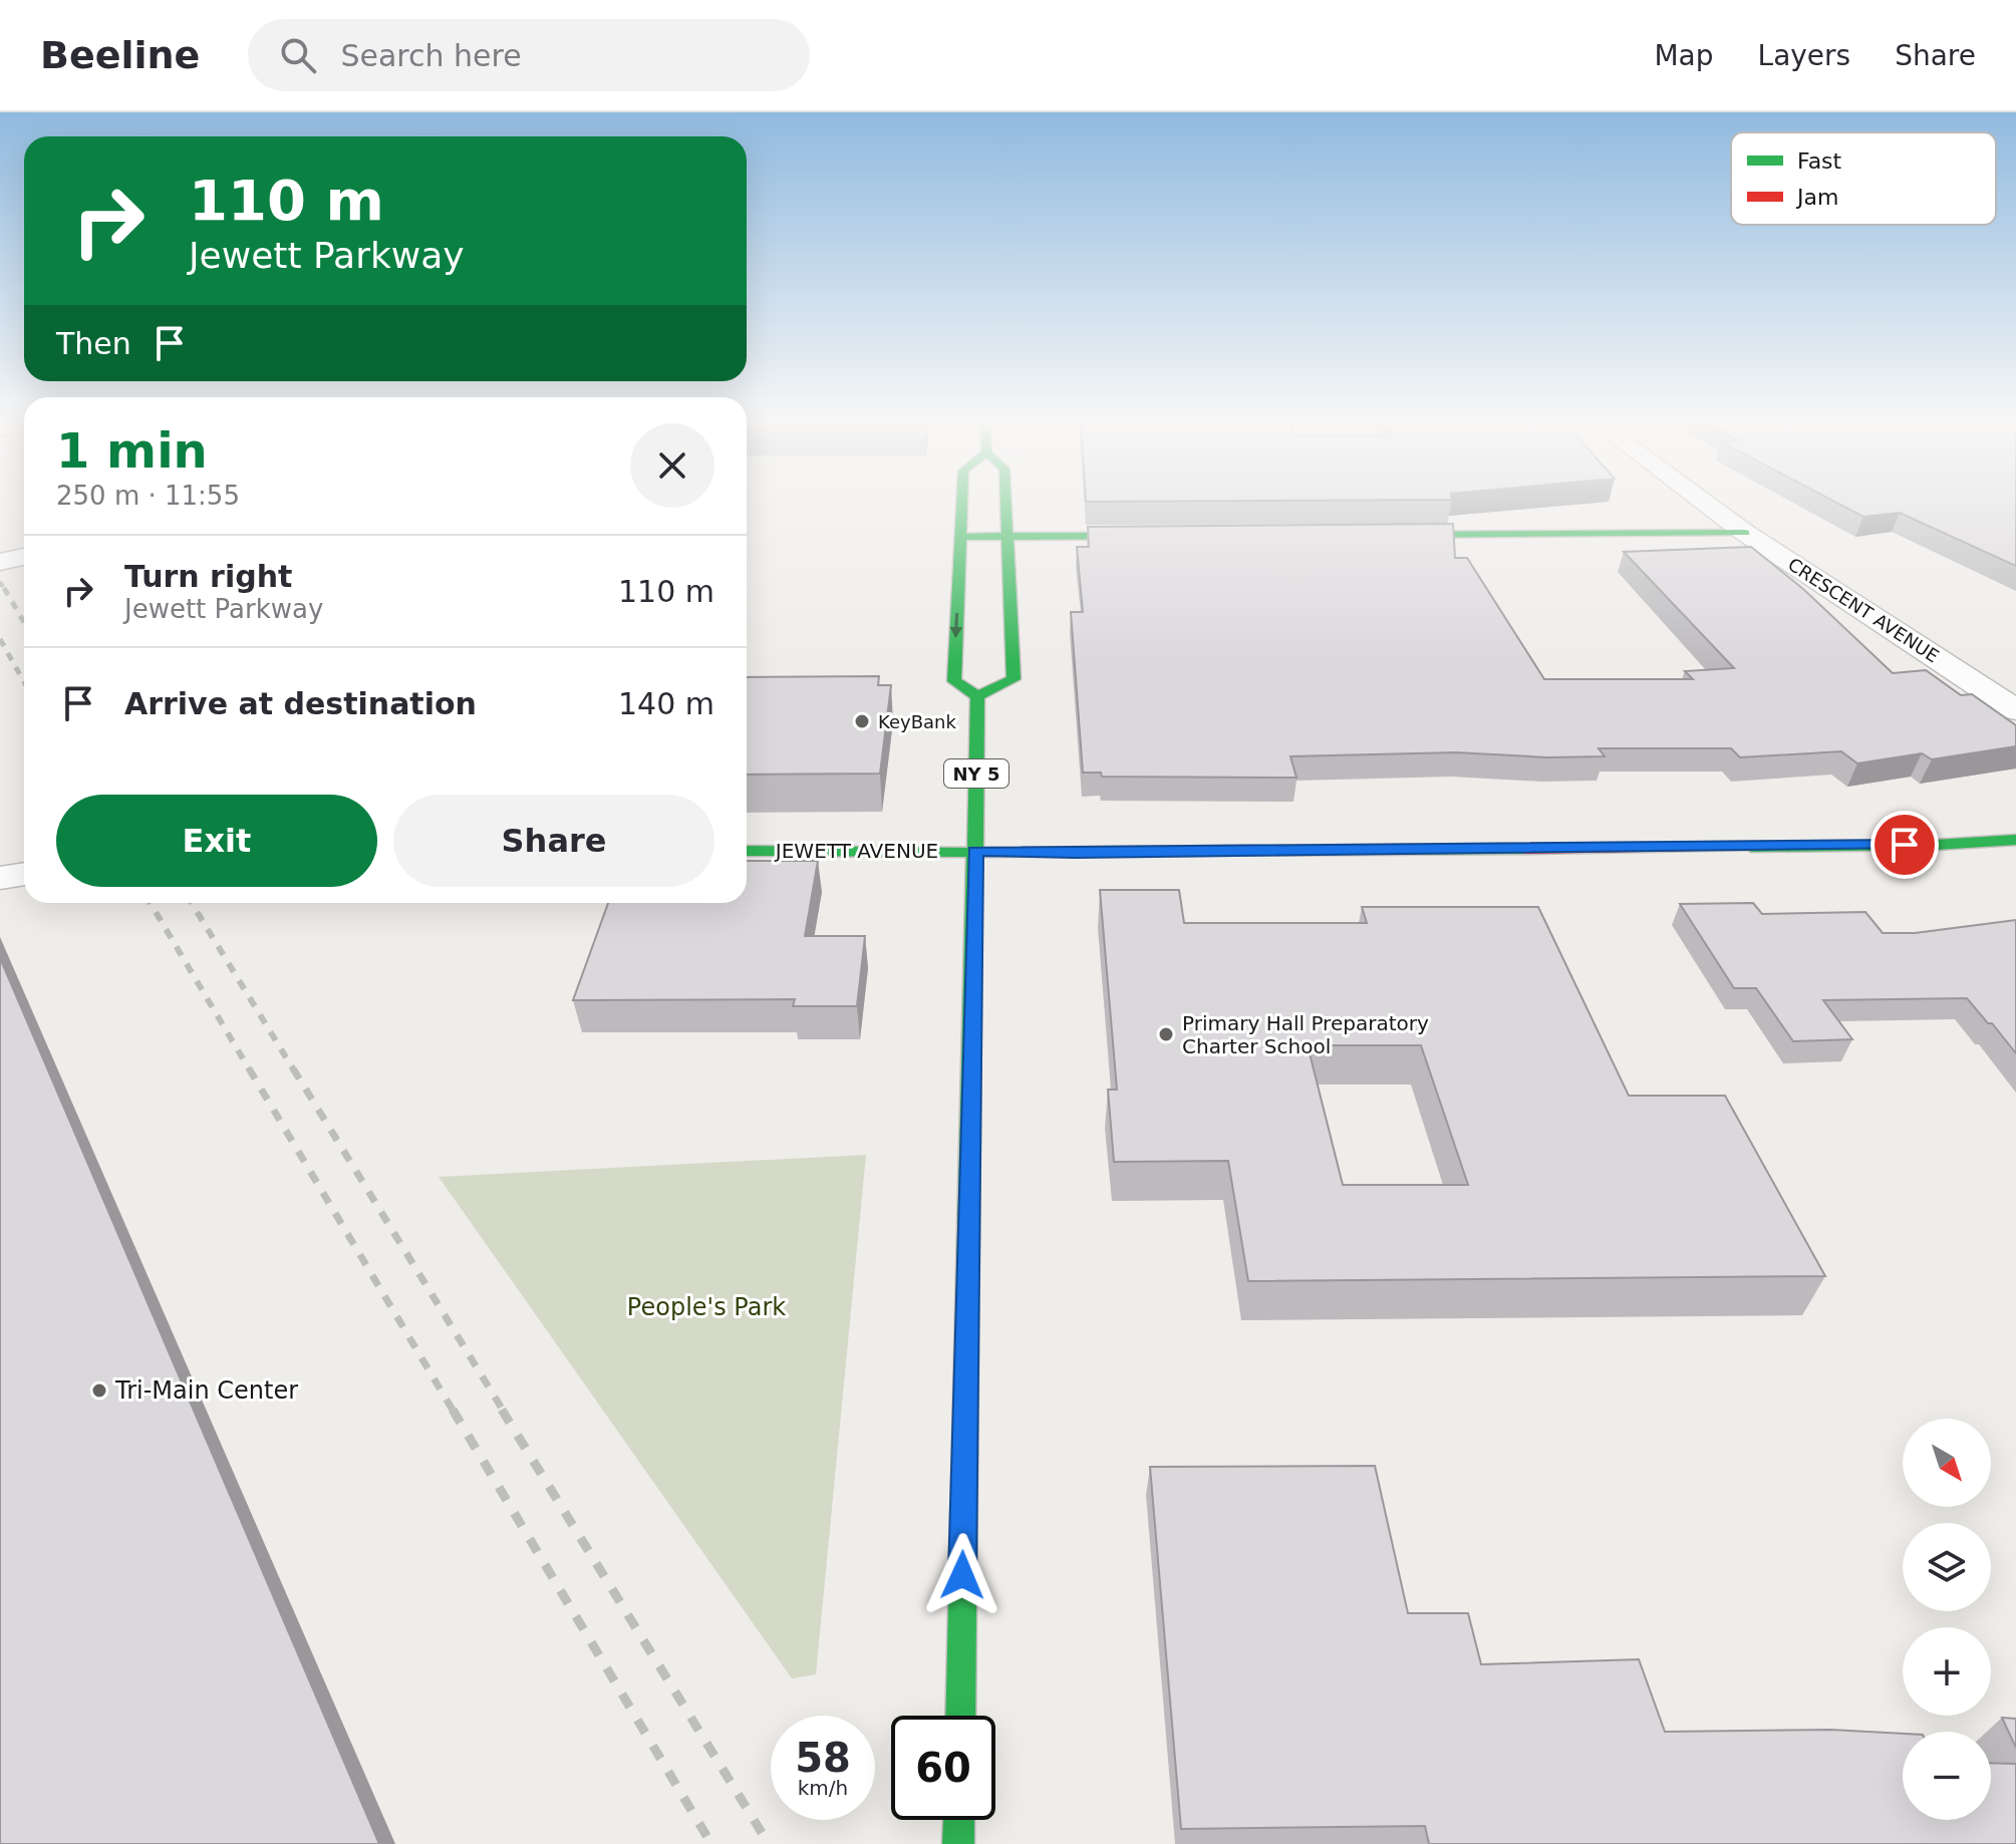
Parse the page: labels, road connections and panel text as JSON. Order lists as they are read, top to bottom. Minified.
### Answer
{"streets":{"main road":["NY 5","JEWETT AVENUE"],"street":["CRESCENT AVENUE"]},"crossings":[["NY 5","JEWETT AVENUE"]],"parks":["People's Park"],"places":["KeyBank","Primary Hall Preparatory Charter School","Tri-Main Center"],"legend":["Fast","Jam"],"north":"bottom right","page":{"header":"Beeline","search":"Search here","nav":["Map","Layers","Share"],"turn":["110 m","Jewett Parkway"],"then":"Then","heading":["1 min","250 m · 11:55"],"list":[{"name":"Turn right","note":"Jewett Parkway","value":"110 m"},{"name":"Arrive at destination","value":"140 m"}],"buttons":["Exit","Share"],"map_buttons":["+","−"],"speed":"58 km/h","limit":"60"}}
